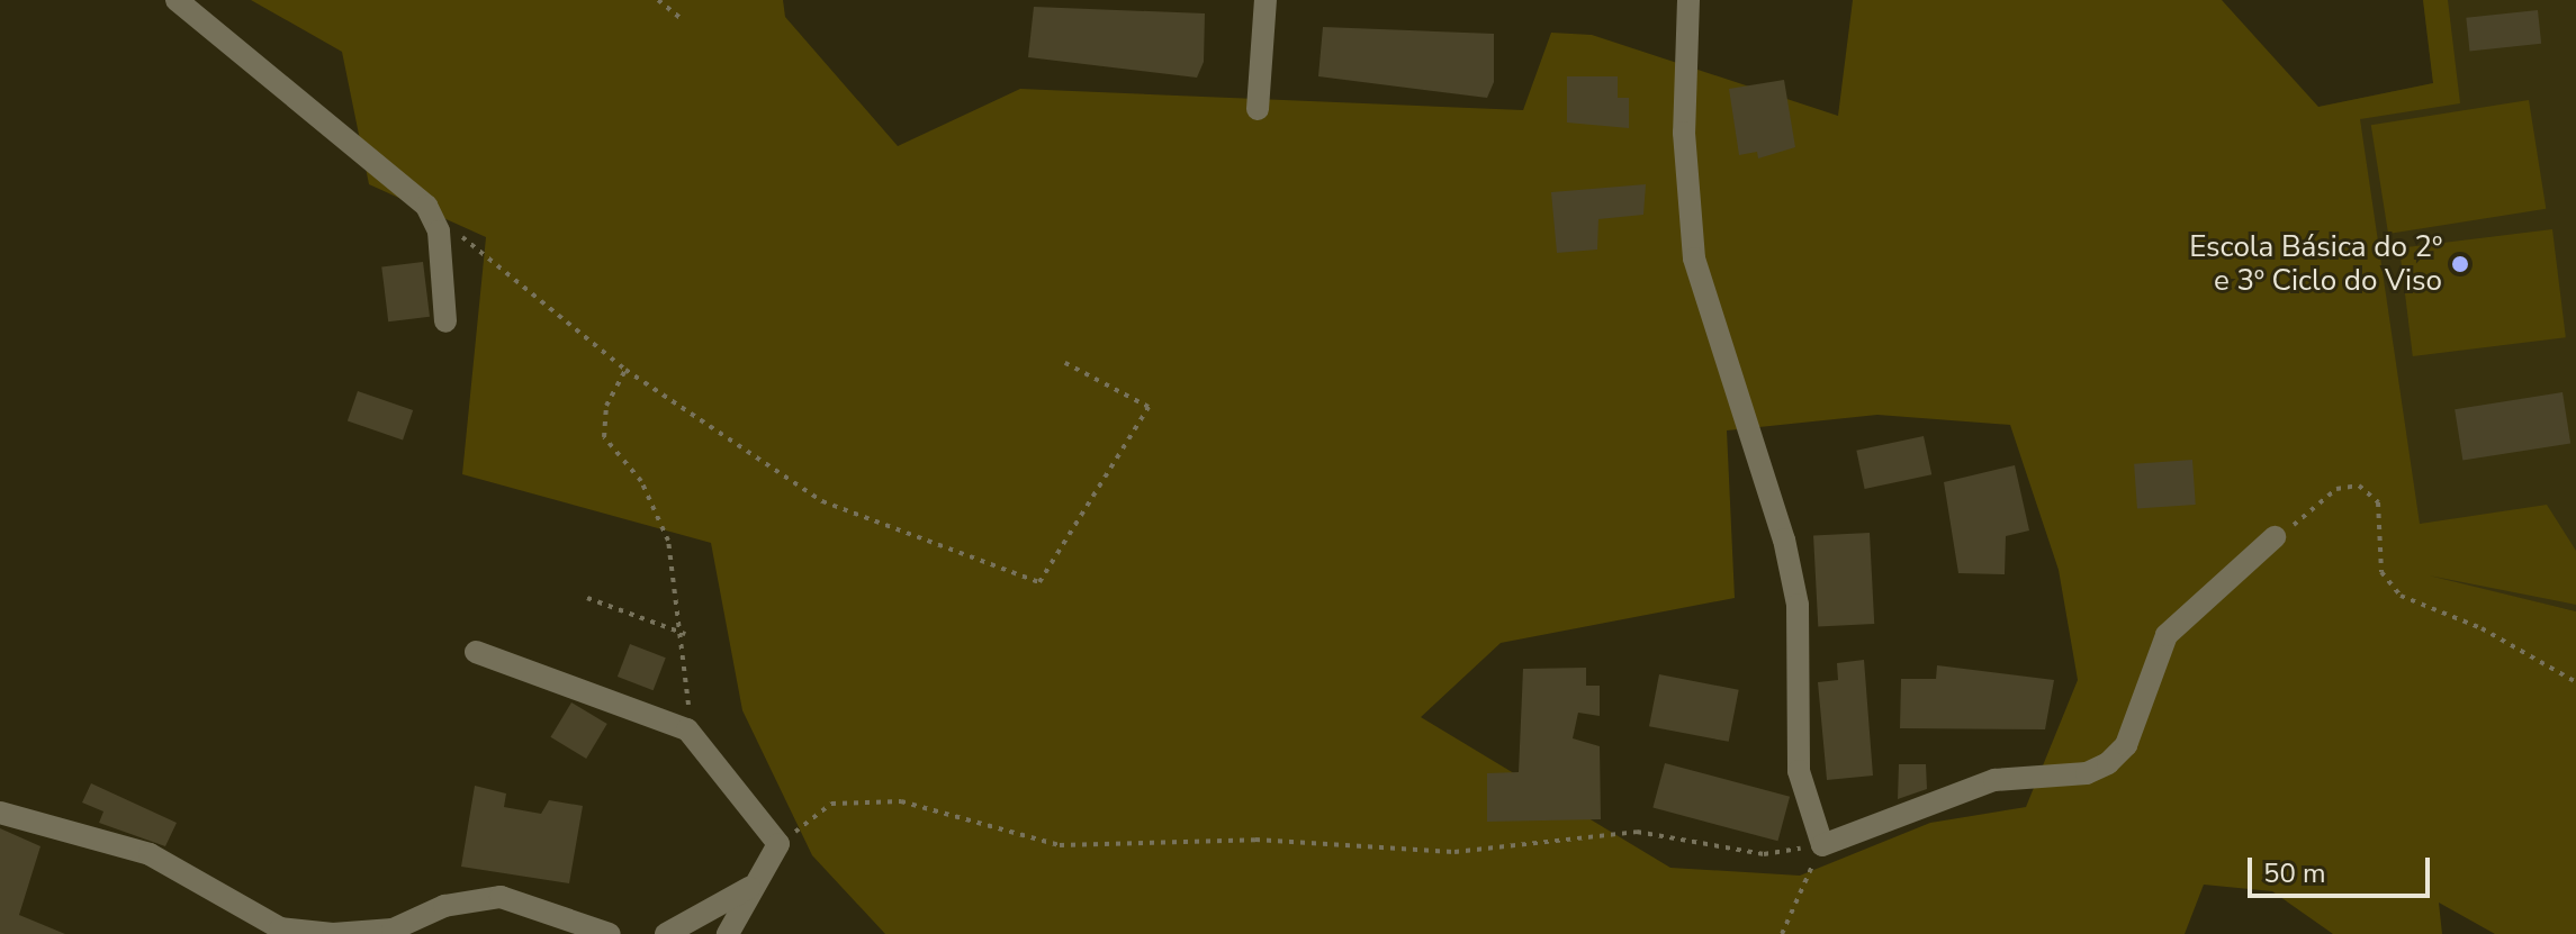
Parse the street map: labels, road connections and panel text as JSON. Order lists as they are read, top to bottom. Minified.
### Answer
{"places":["Escola Básica do 2º e 3º Ciclo do Viso"],"scale_bar":"50 m"}
